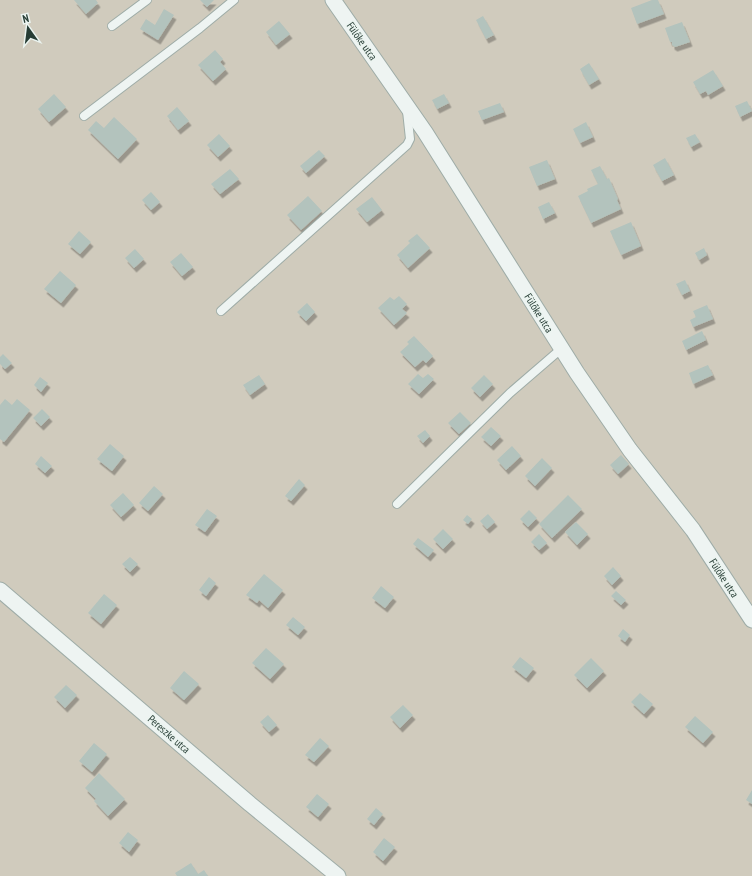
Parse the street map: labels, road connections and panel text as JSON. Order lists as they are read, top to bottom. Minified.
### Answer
{"streets":{"street":["Fülőke utca","Pereszke utca"]},"north":"top"}
